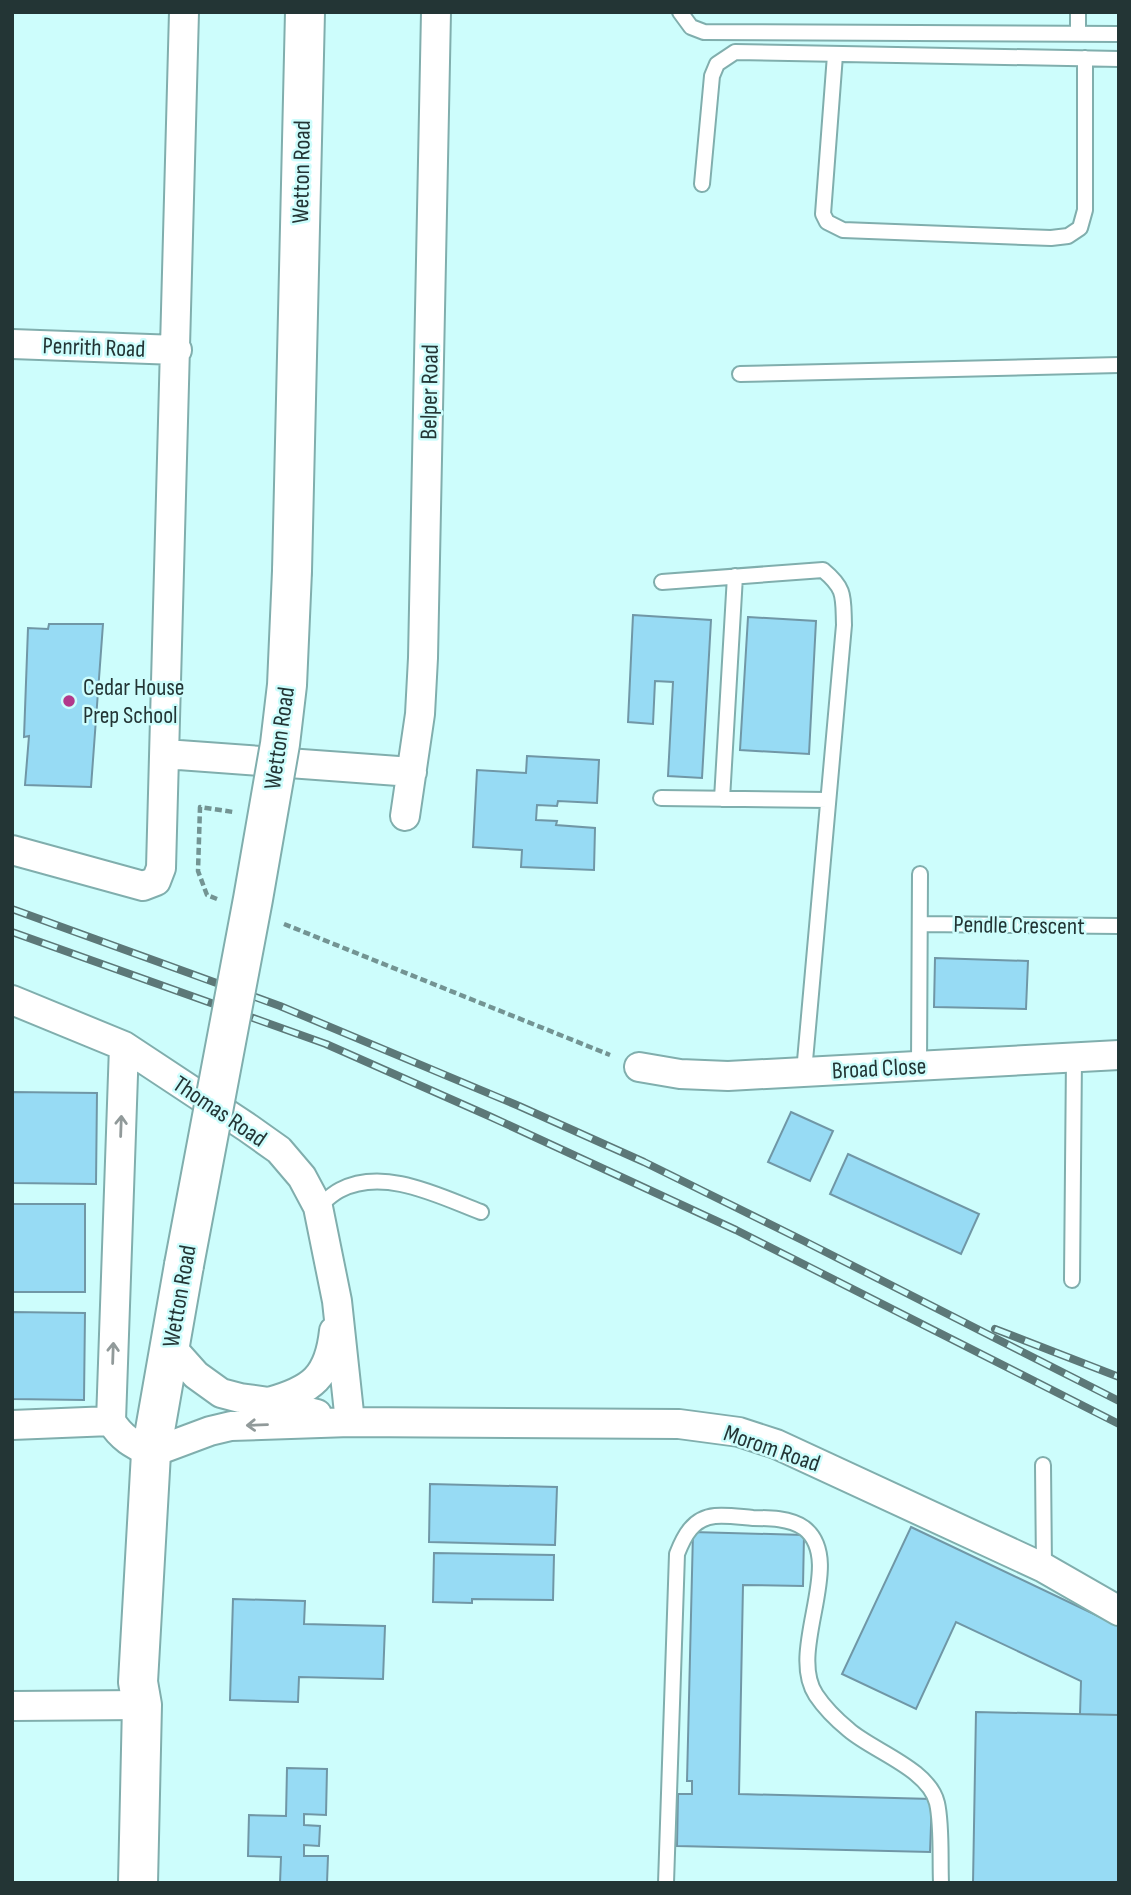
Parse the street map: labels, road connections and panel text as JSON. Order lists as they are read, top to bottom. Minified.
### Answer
{"streets":{"main road":["Wetton Road"],"street":["Penrith Road","Belper Road","Broad Close","Thomas Road","Morom Road"],"lane":["Pendle Crescent"]},"crossings":[["Wetton Road","Morom Road"],["Thomas Road","Morom Road"]],"places":["Cedar House Prep School"]}
